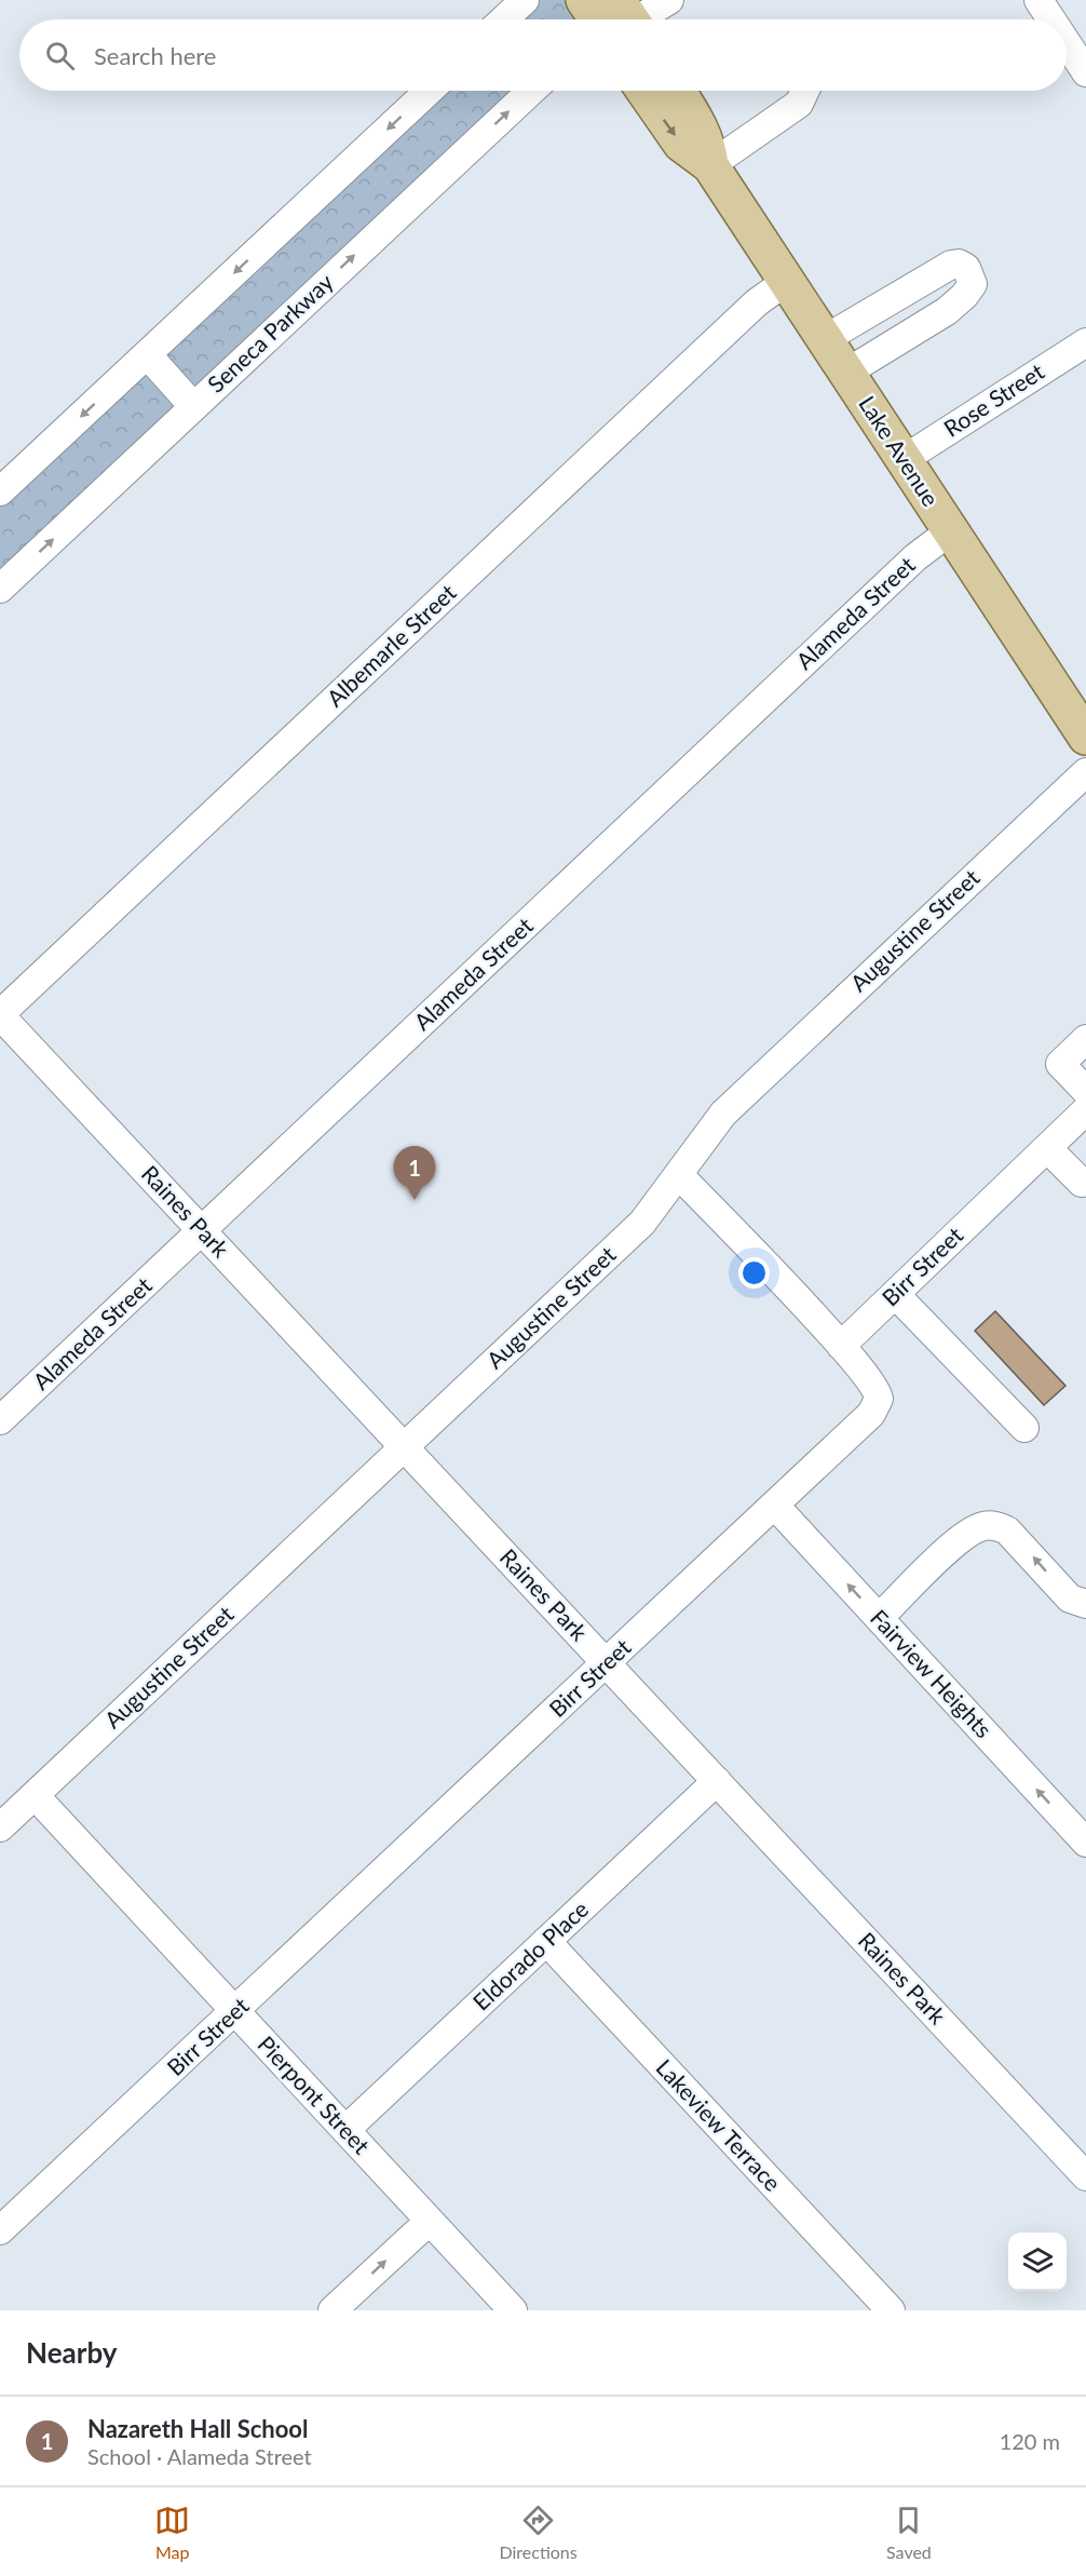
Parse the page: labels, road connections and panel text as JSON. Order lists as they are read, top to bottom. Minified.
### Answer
{"streets":{"main road":["Lake Avenue"],"street":["Seneca Parkway","Rose Street","Alameda Street","Albemarle Street","Augustine Street","Raines Park","Birr Street","Fairview Heights","Eldorado Place","Pierpont Street","Lakeview Terrace"]},"crossings":[["Rose Street","Lake Avenue"],["Lake Avenue","Alameda Street"],["Lake Avenue","Albemarle Street"],["Alameda Street","Raines Park"],["Albemarle Street","Raines Park"],["Augustine Street","Raines Park"],["Augustine Street","Pierpont Street"],["Raines Park","Birr Street"],["Raines Park","Eldorado Place"],["Birr Street","Fairview Heights"],["Birr Street","Pierpont Street"],["Eldorado Place","Pierpont Street"],["Eldorado Place","Lakeview Terrace"]],"one_way":["Fairview Heights"],"page":{"search":"Search here","pins":"1","heading":"Nearby","list":[{"mark":"1","name":"Nazareth Hall School","note":"School · Alameda Street","value":"120 m"}],"nav":["Map","Directions","Saved"]}}
